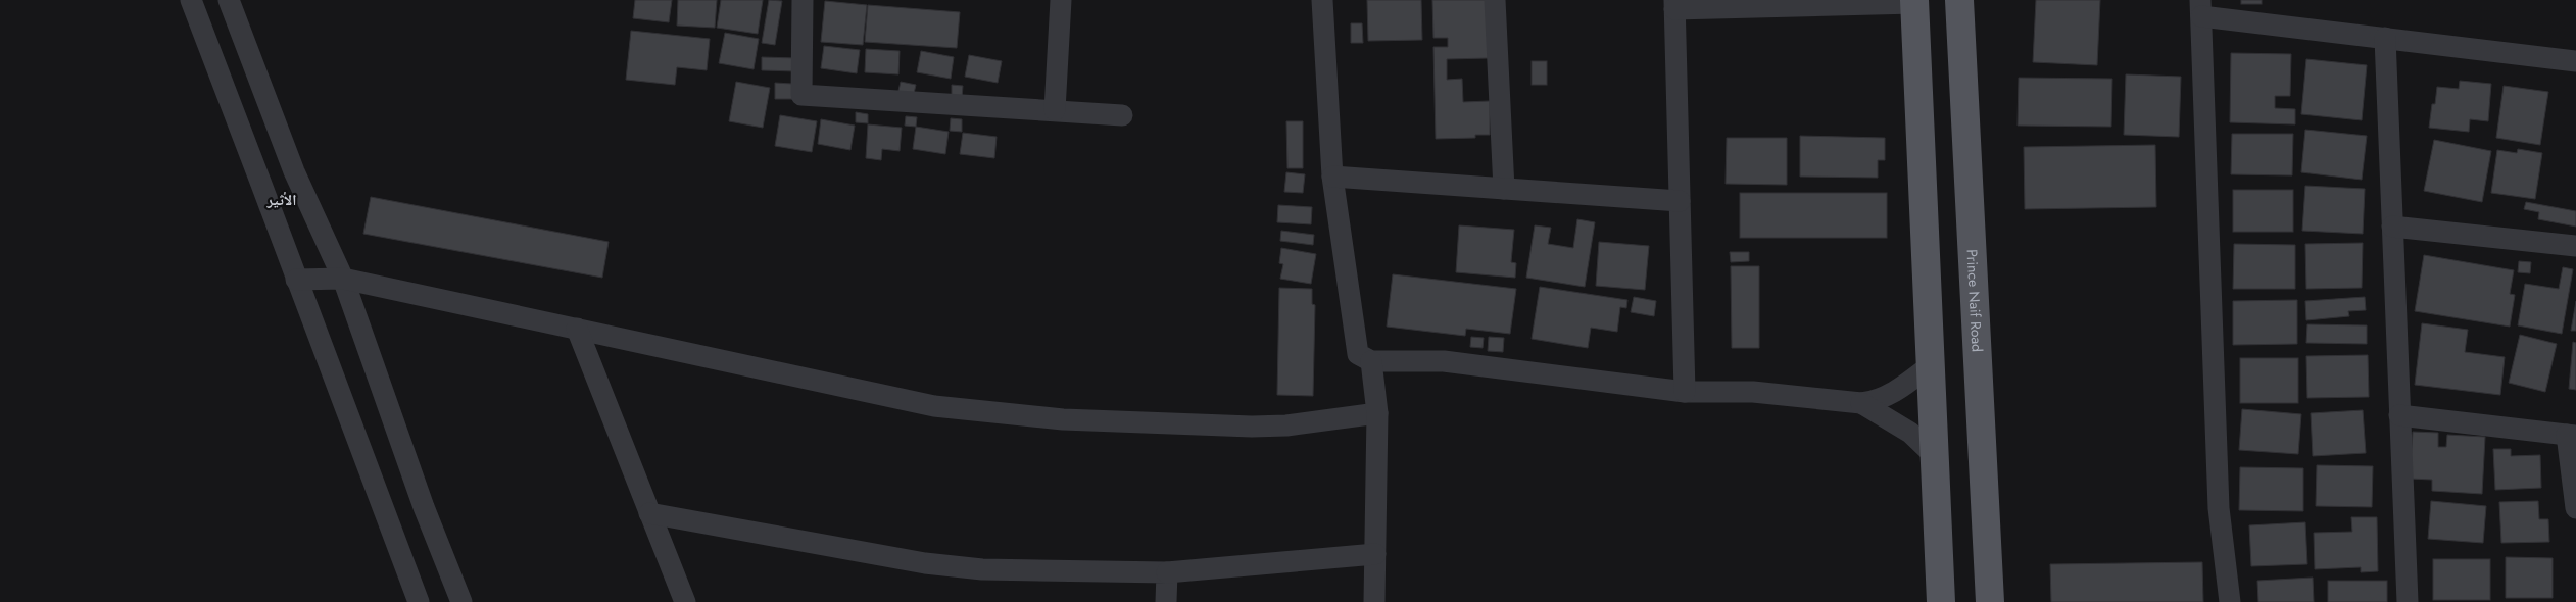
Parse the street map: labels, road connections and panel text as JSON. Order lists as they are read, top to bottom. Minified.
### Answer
{"streets":{"main road":["Prince Naif Road"]},"districts":["الأثير"]}
